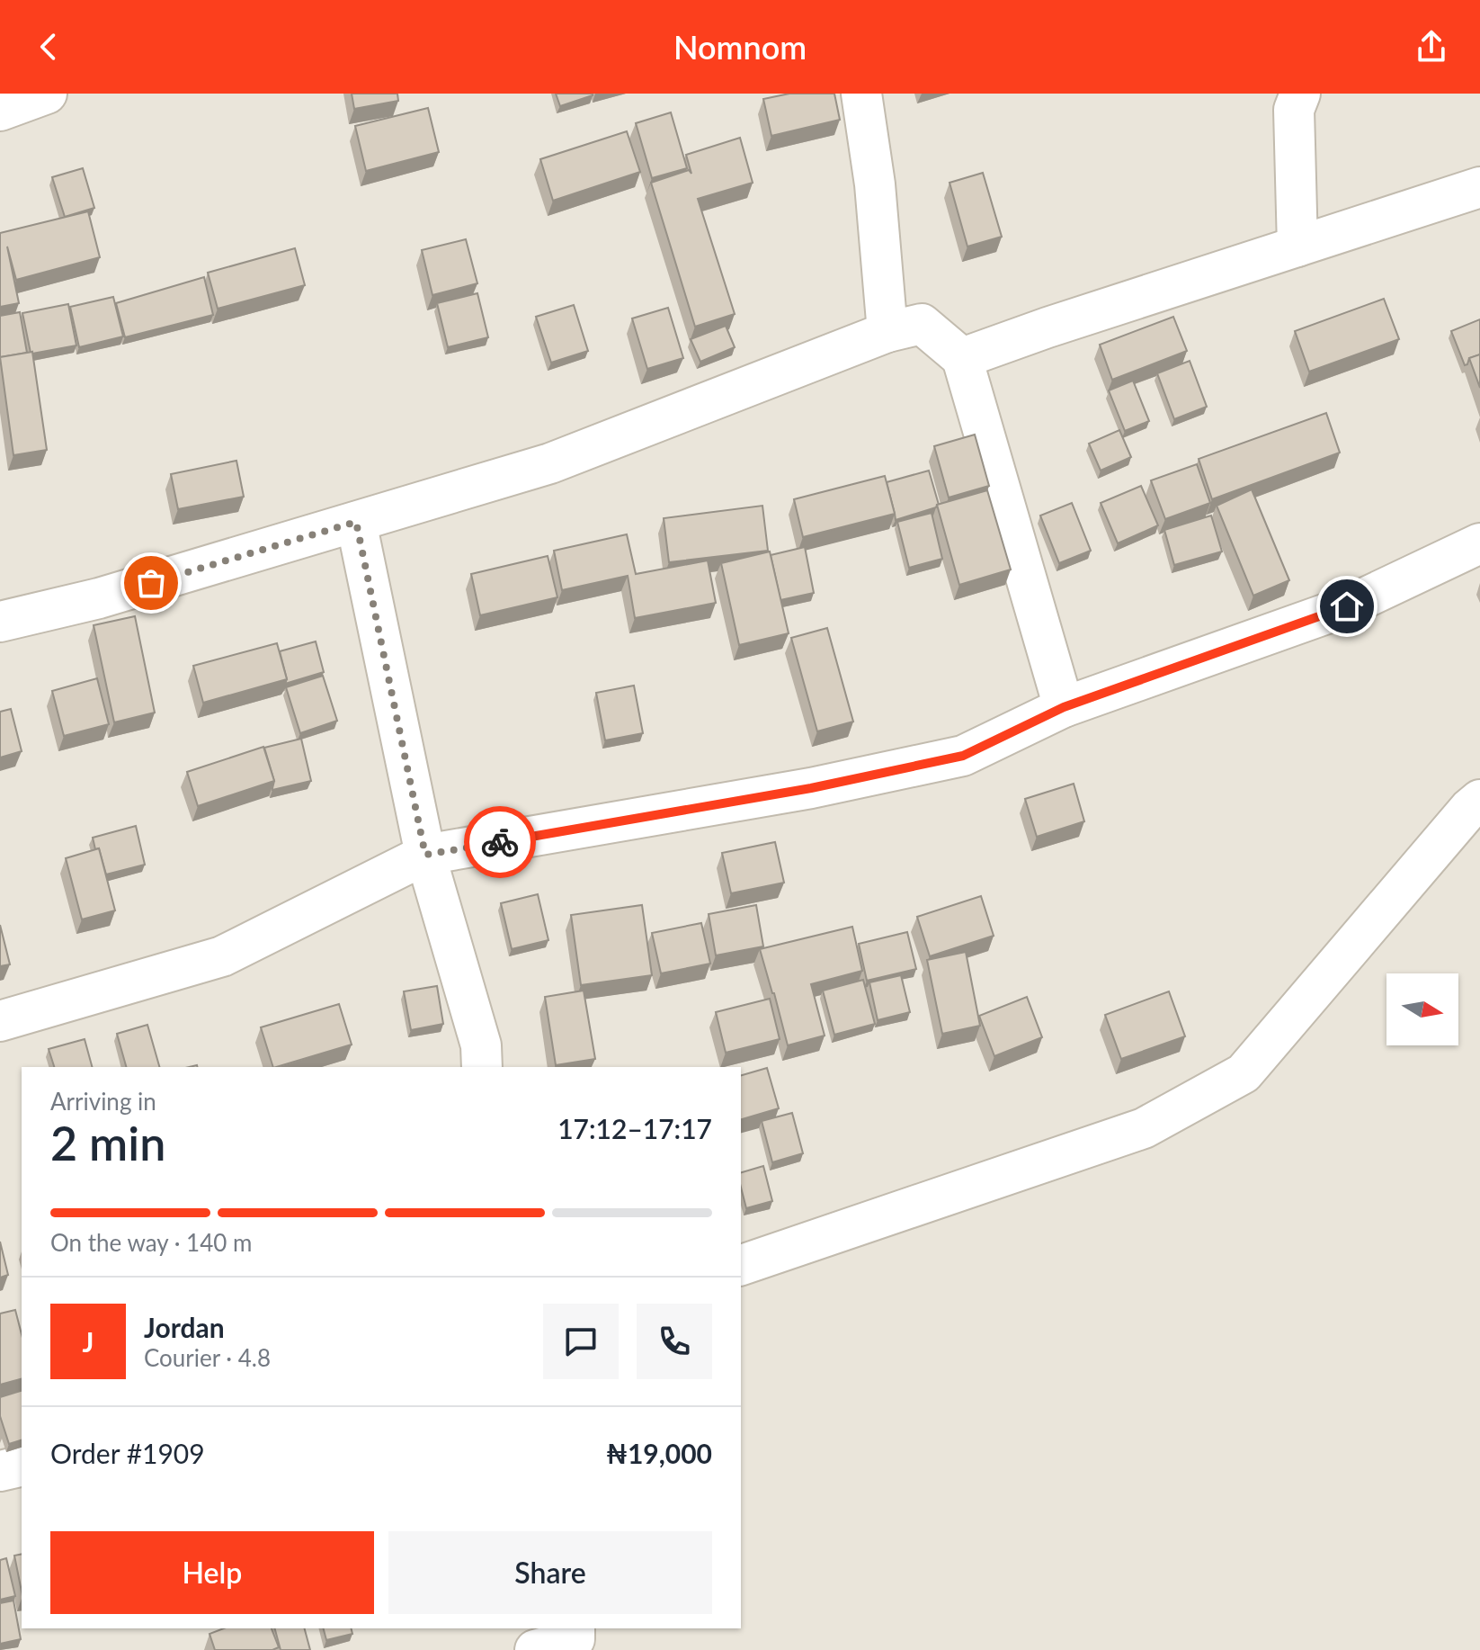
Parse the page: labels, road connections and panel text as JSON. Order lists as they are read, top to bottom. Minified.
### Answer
{"north":"right","page":{"header":"Nomnom","heading":["2 min","Arriving in","17:12–17:17"],"panel":["Jordan","Courier · 4.8","Order #1909","₦19,000"],"bar":"On the way · 140 m","round":"J","buttons":["Help","Share"]}}
